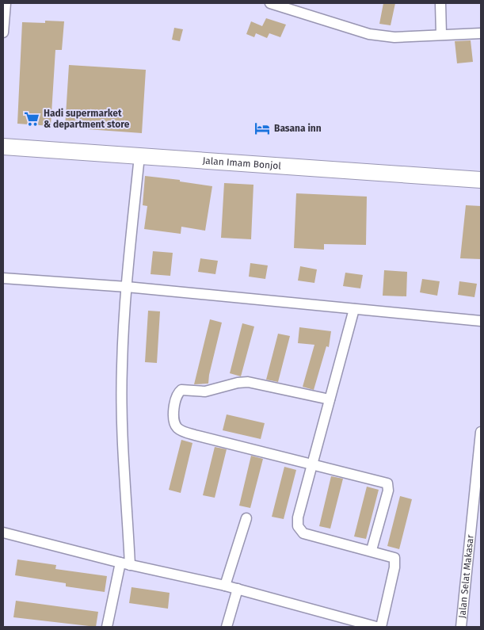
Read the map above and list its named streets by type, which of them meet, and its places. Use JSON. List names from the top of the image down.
{
  "streets": {
    "main road": ["Jalan Imam Bonjol"],
    "street": ["Jalan Selat Makasar"]
  },
  "places": {
    "supermarket": ["Hadi supermarket & department store"],
    "hotel": ["Basana inn"]
  }
}
